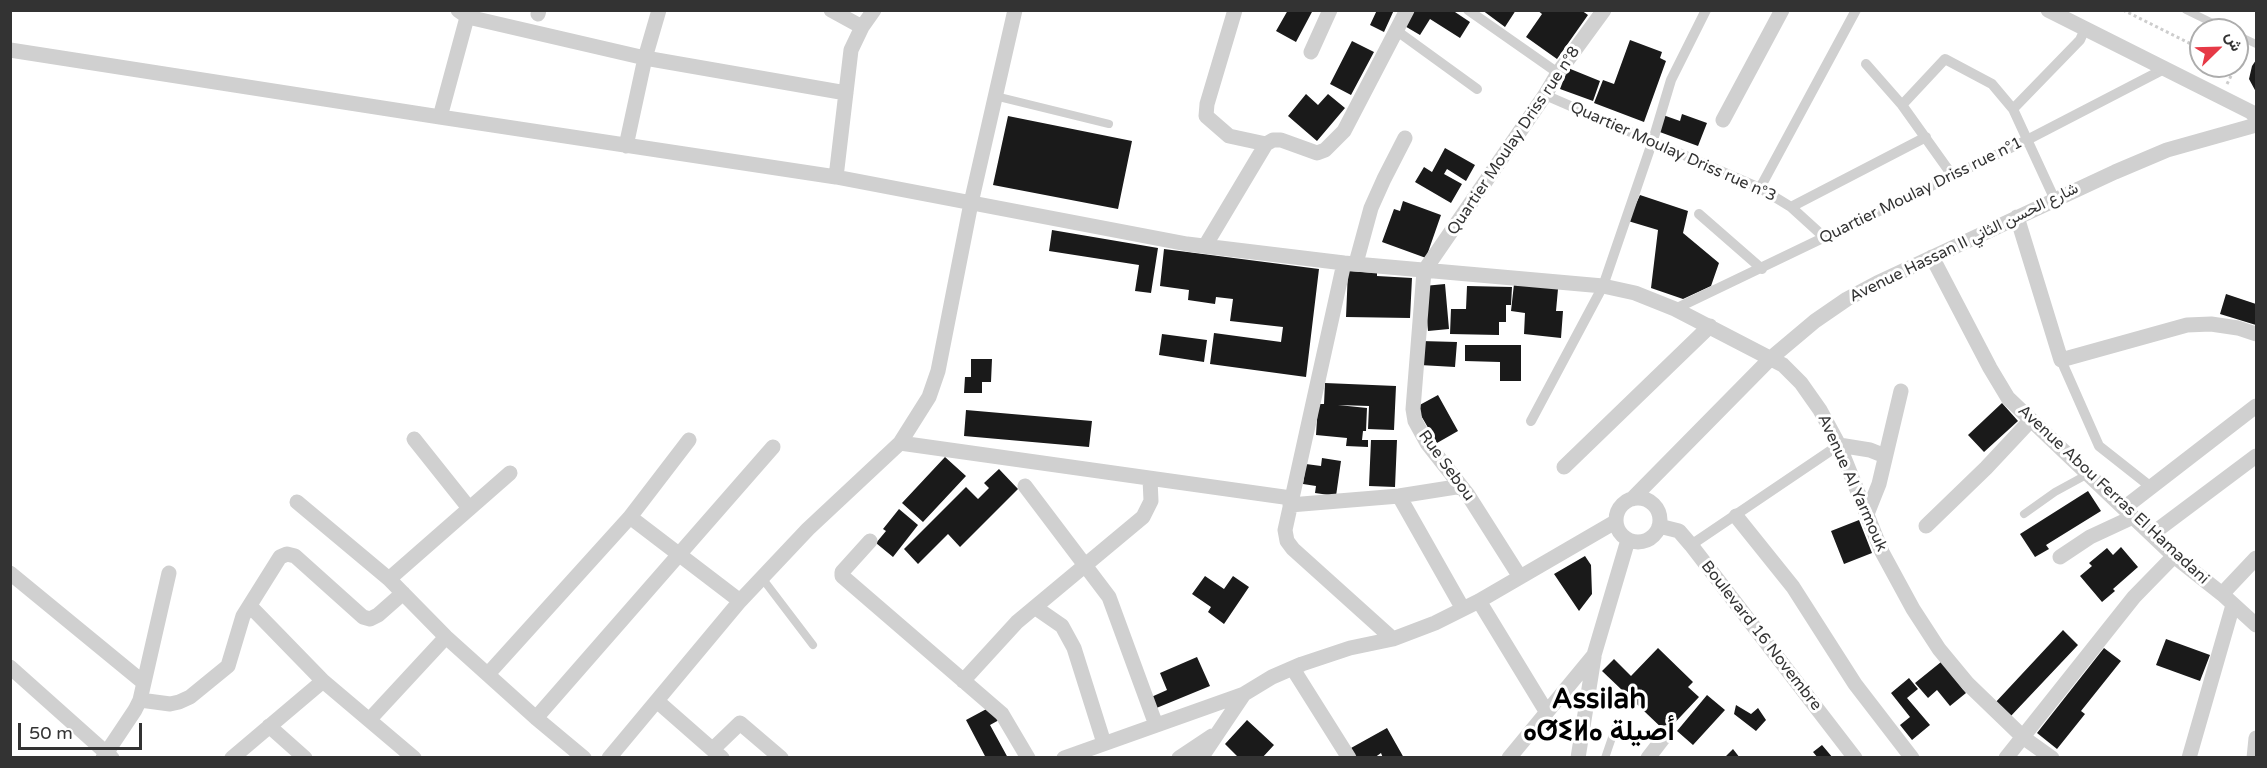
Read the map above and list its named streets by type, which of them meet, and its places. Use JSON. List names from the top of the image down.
{
  "streets": {
    "street": [
      "Quartier Moulay Driss rue n°8",
      "Quartier Moulay Driss rue n°3",
      "Quartier Moulay Driss rue n°1",
      "Avenue Hassan II شارع الحسن الثاني",
      "Rue Sebou",
      "Avenue Al Yarmouk",
      "Avenue Abou Ferras El Hamadani",
      "Boulevard 16 Novembre"
    ]
  },
  "crossings": [
    ["Quartier Moulay Driss rue n°8", "Quartier Moulay Driss rue n°3"],
    ["Quartier Moulay Driss rue n°8", "Rue Sebou"],
    ["Quartier Moulay Driss rue n°8", "Avenue Al Yarmouk"],
    ["Quartier Moulay Driss rue n°3", "Quartier Moulay Driss rue n°1"],
    ["Quartier Moulay Driss rue n°1", "Avenue Al Yarmouk"],
    ["Avenue Hassan II شارع الحسن الثاني", "Avenue Al Yarmouk"],
    ["Avenue Hassan II شارع الحسن الثاني", "Avenue Abou Ferras El Hamadani"],
    ["Avenue Hassan II شارع الحسن الثاني", "Boulevard 16 Novembre"],
    ["Rue Sebou", "Avenue Al Yarmouk"]
  ],
  "districts": ["Assilah ⴰⵚⵉⵍⴰ أصيلة"],
  "scale_bar": "50 m",
  "north": "top right"
}
